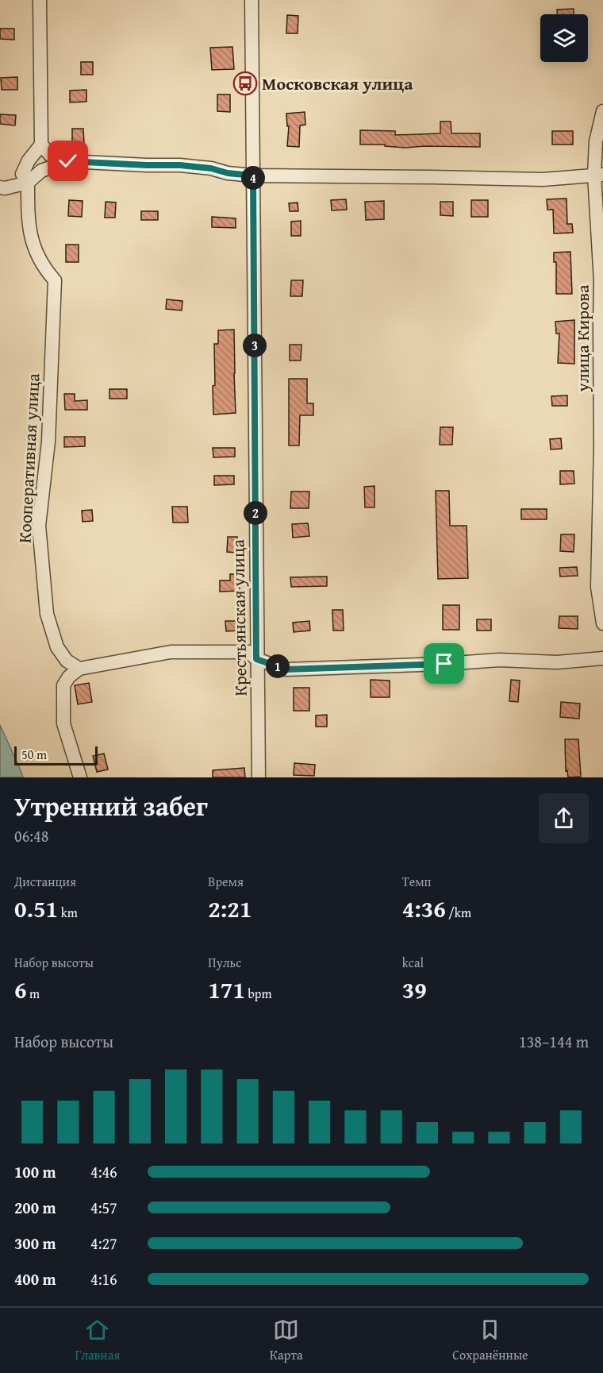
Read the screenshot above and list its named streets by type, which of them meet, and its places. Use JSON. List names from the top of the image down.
{
  "streets": {
    "street": ["улица Кирова", "Кооперативная улица", "Крестьянская улица"]
  },
  "places": {
    "bus stop": ["Московская улица"]
  },
  "scale_bar": "50 m",
  "page": {
    "pins": [
      "4",
      "3",
      "2",
      "1"
    ],
    "scale": "50 m",
    "heading": ["Утренний забег", "06:48"],
    "stats": [
      ["Дистанция", "0.51 km"],
      ["Время", "2:21"],
      ["Темп", "4:36 /km"],
      ["Набор высоты", "6 m"],
      ["Пульс", "171 bpm"],
      ["kcal", "39"]
    ],
    "chart": ["Набор высоты", "138–144 m"],
    "list": [
      {
        "name": "100 m",
        "note": "4:46"
      },
      {
        "name": "200 m",
        "note": "4:57"
      },
      {
        "name": "300 m",
        "note": "4:27"
      },
      {
        "name": "400 m",
        "note": "4:16"
      }
    ],
    "tabs": ["Главная", "Карта", "Сохранённые"]
  }
}
